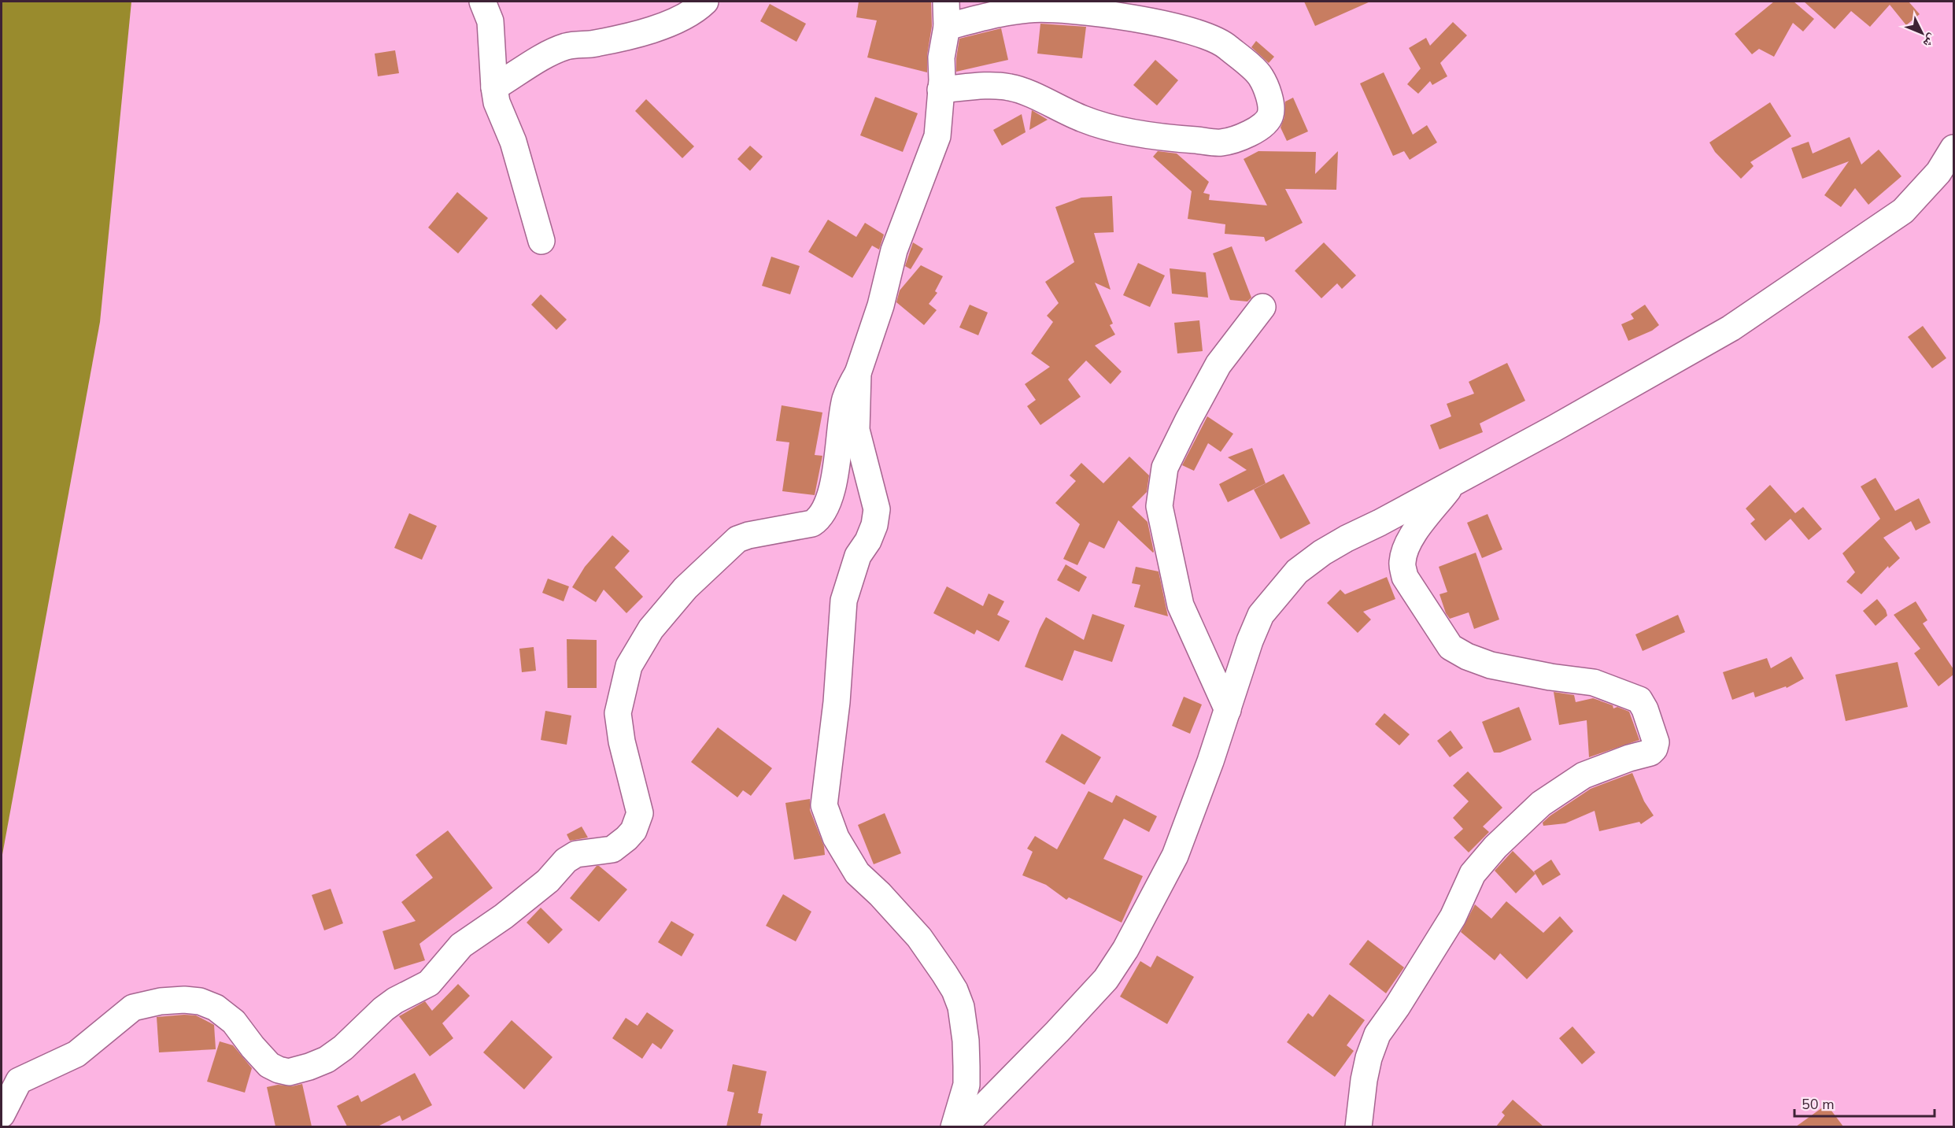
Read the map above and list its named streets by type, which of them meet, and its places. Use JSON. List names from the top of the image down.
{
  "scale_bar": "50 m",
  "north": "bottom right"
}
